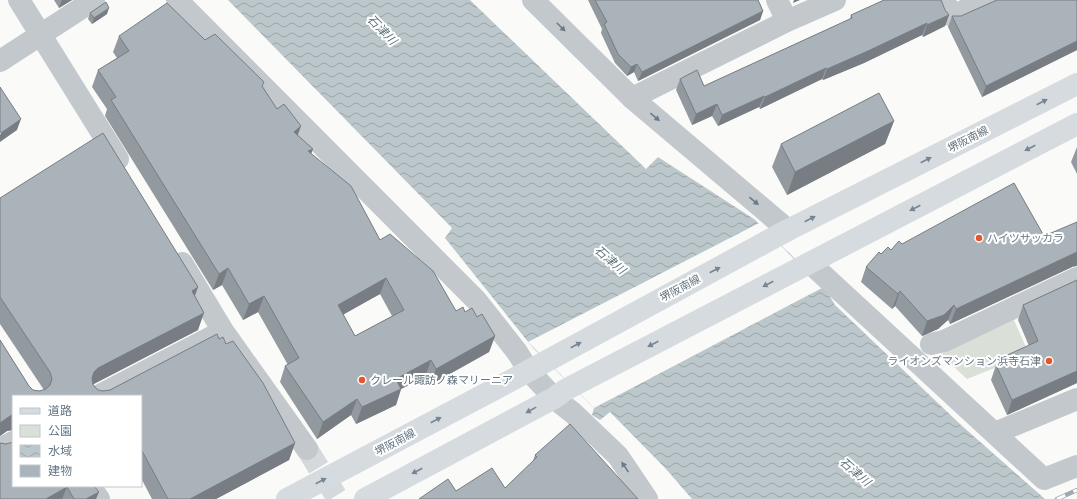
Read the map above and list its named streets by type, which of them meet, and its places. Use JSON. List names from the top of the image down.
{
  "streets": {
    "main road": ["堺阪南線"]
  },
  "water": ["石津川"],
  "places": ["ハイツサッカラ", "ライオンズマンション浜寺石津", "クレール諏訪ノ森マリーニア"],
  "legend": [
    "道路",
    "公園",
    "水域",
    "建物"
  ]
}
